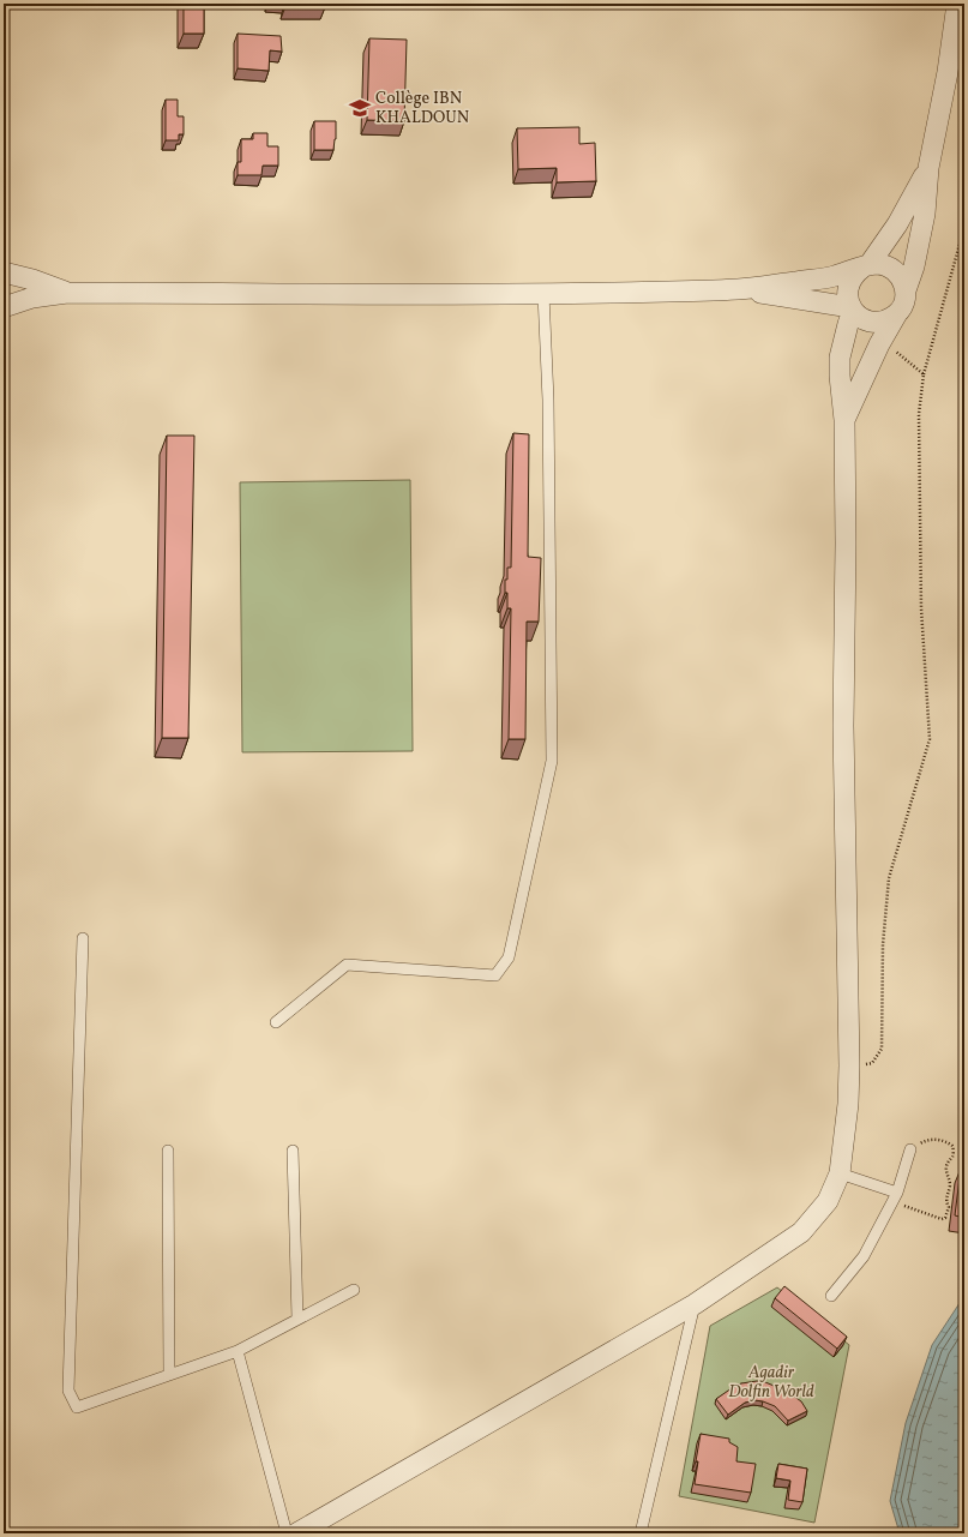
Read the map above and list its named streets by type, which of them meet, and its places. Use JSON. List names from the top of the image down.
{
  "parks": ["Agadir Dolfin World"],
  "places": {
    "school or university": ["Collège IBN KHALDOUN"]
  }
}
